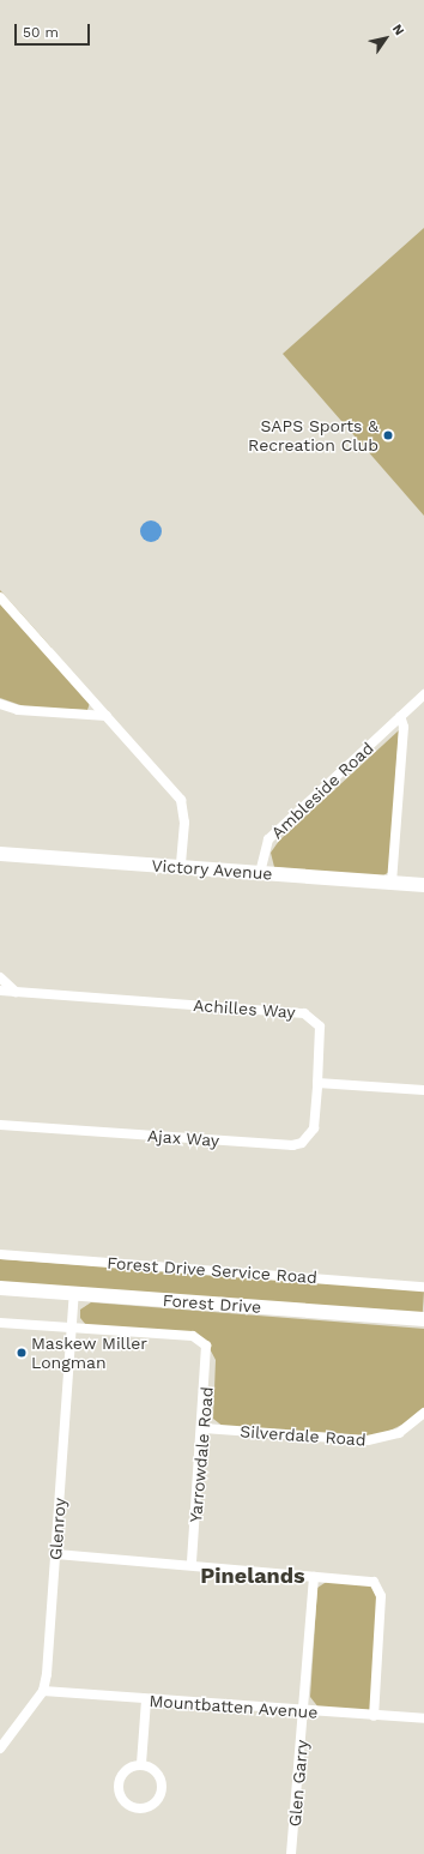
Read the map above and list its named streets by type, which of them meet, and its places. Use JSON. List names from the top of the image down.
{
  "streets": {
    "street": [
      "Ambleside Road",
      "Victory Avenue",
      "Achilles Way",
      "Ajax Way",
      "Forest Drive Service Road",
      "Forest Drive",
      "Silverdale Road",
      "Yarrowdale Road",
      "Glenroy",
      "Mountbatten Avenue",
      "Glen Garry"
    ]
  },
  "crossings": [
    ["Ambleside Road", "Victory Avenue"],
    ["Achilles Way", "Ajax Way"],
    ["Forest Drive", "Glenroy"],
    ["Silverdale Road", "Yarrowdale Road"],
    ["Yarrowdale Road", "Glenroy"],
    ["Glenroy", "Mountbatten Avenue"],
    ["Mountbatten Avenue", "Glen Garry"]
  ],
  "districts": ["Pinelands"],
  "places": ["SAPS Sports & Recreation Club", "Maskew Miller Longman"],
  "scale_bar": "50 m",
  "north": "top right"
}
